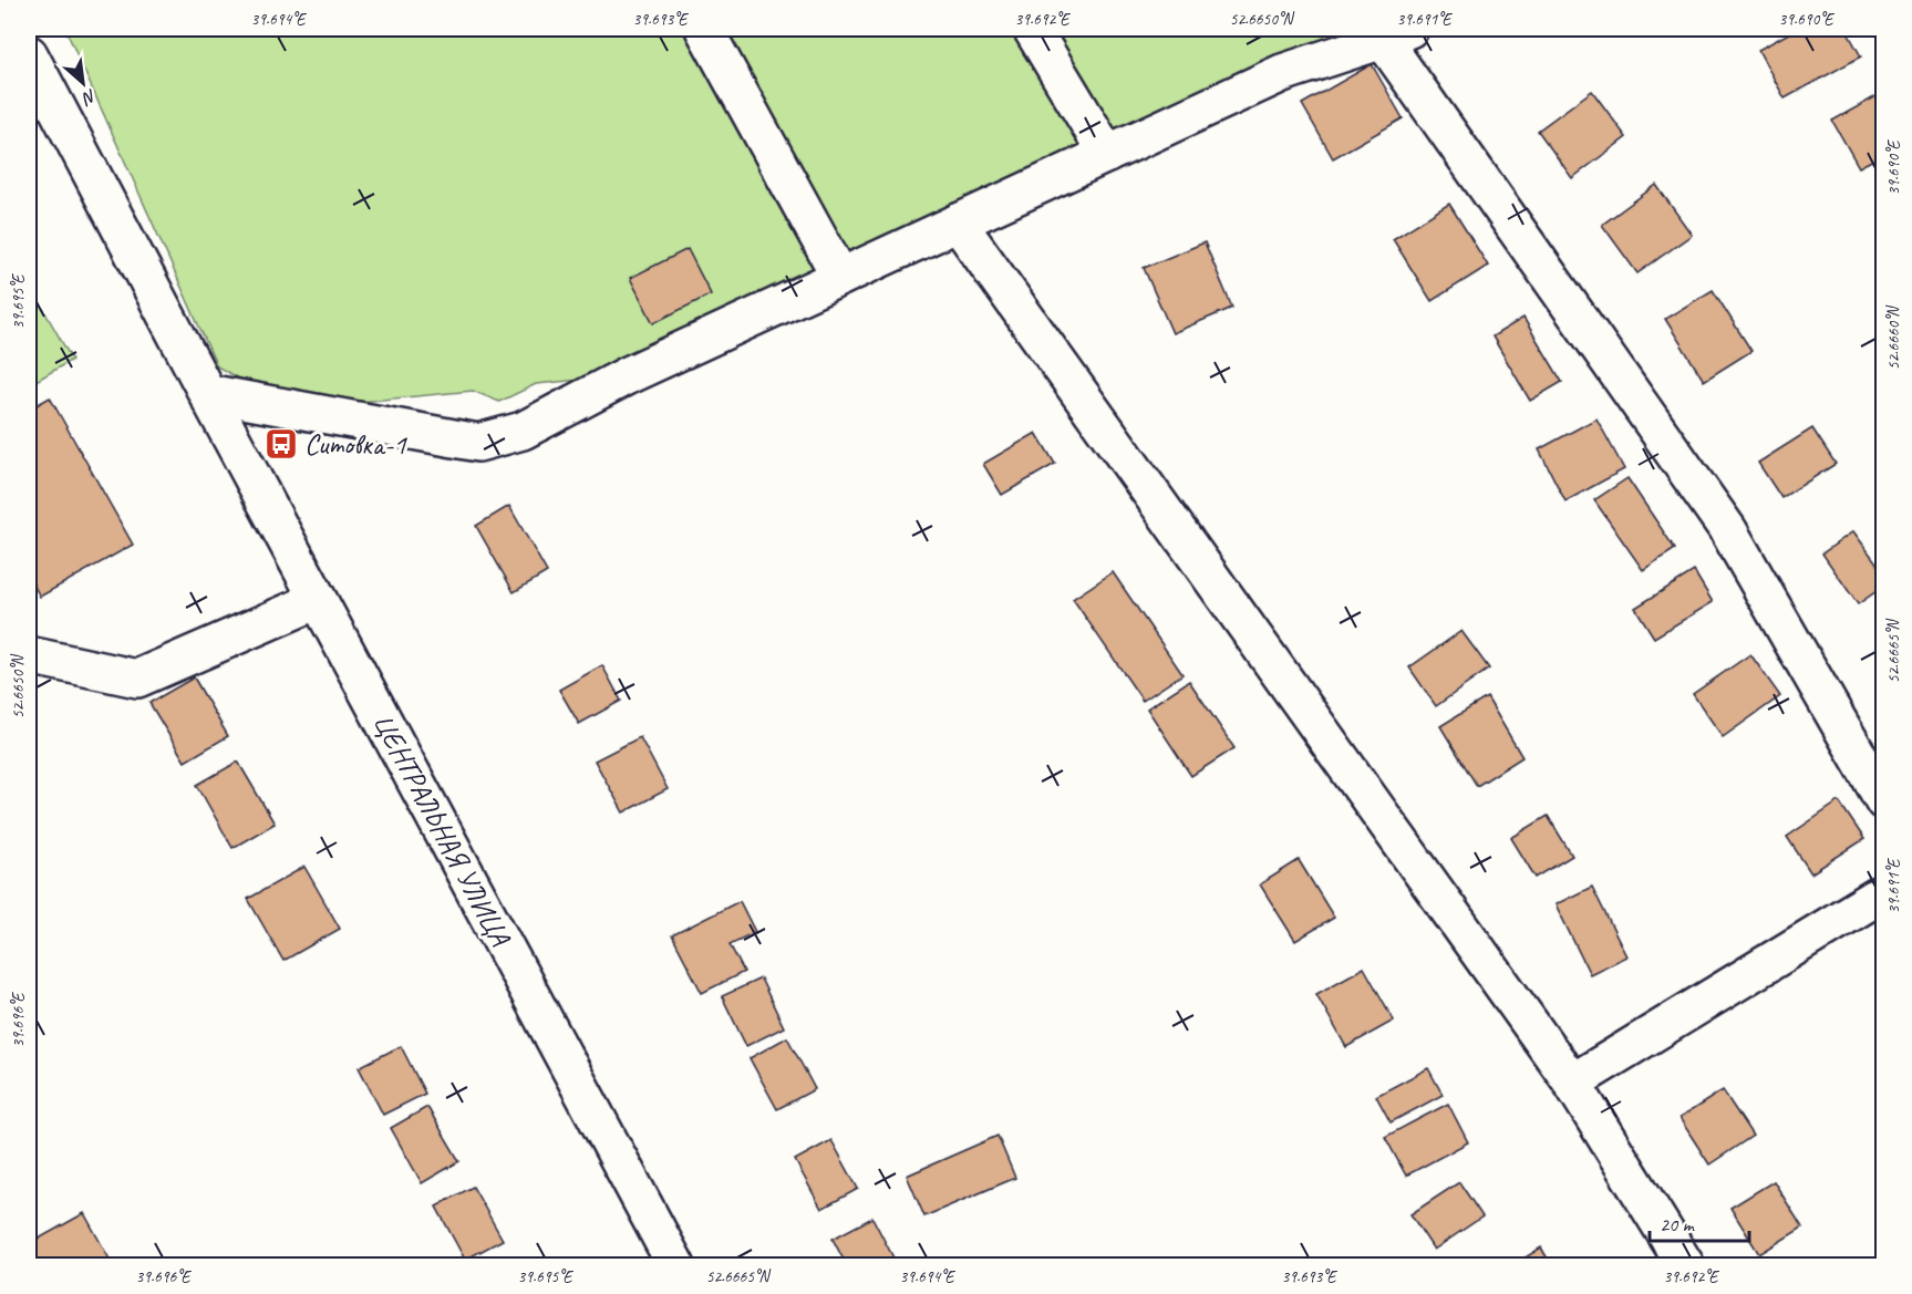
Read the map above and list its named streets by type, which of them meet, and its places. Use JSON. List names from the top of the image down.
{
  "streets": {
    "street": ["ЦЕНТРАЛЬНАЯ УЛИЦА"]
  },
  "places": {
    "bus stop": ["Ситовка-1"]
  },
  "scale_bar": "20 m",
  "north": "bottom right",
  "coordinates": [
    "39.694°E",
    "39.693°E",
    "39.692°E",
    "52.6650°N",
    "39.691°E",
    "39.690°E",
    "39.695°E",
    "52.6660°N",
    "52.6665°N",
    "39.696°E"
  ]
}
